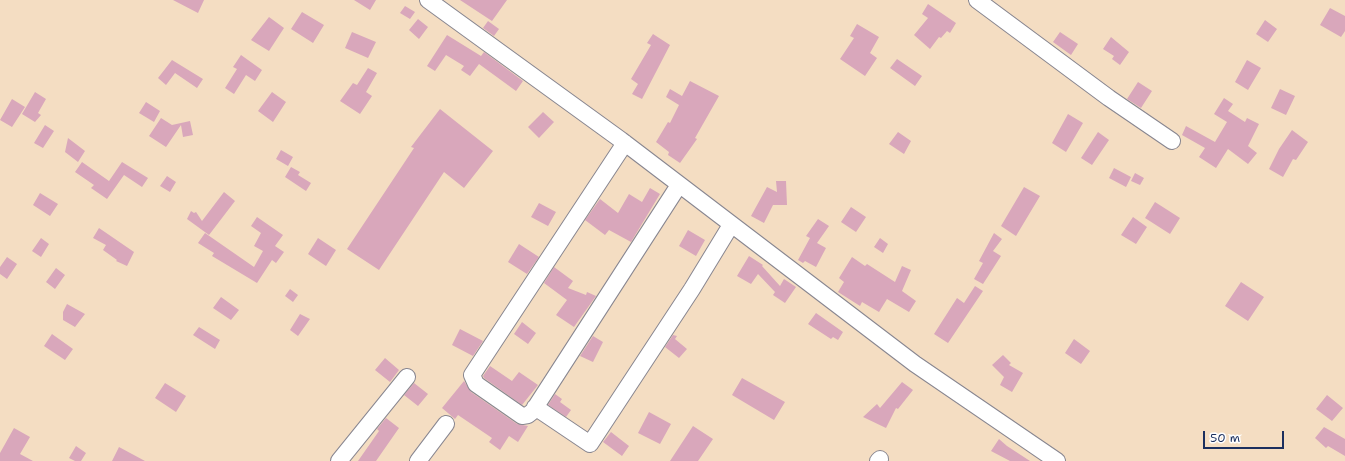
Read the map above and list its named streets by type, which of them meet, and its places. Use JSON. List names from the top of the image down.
{
  "scale_bar": "50 m"
}
